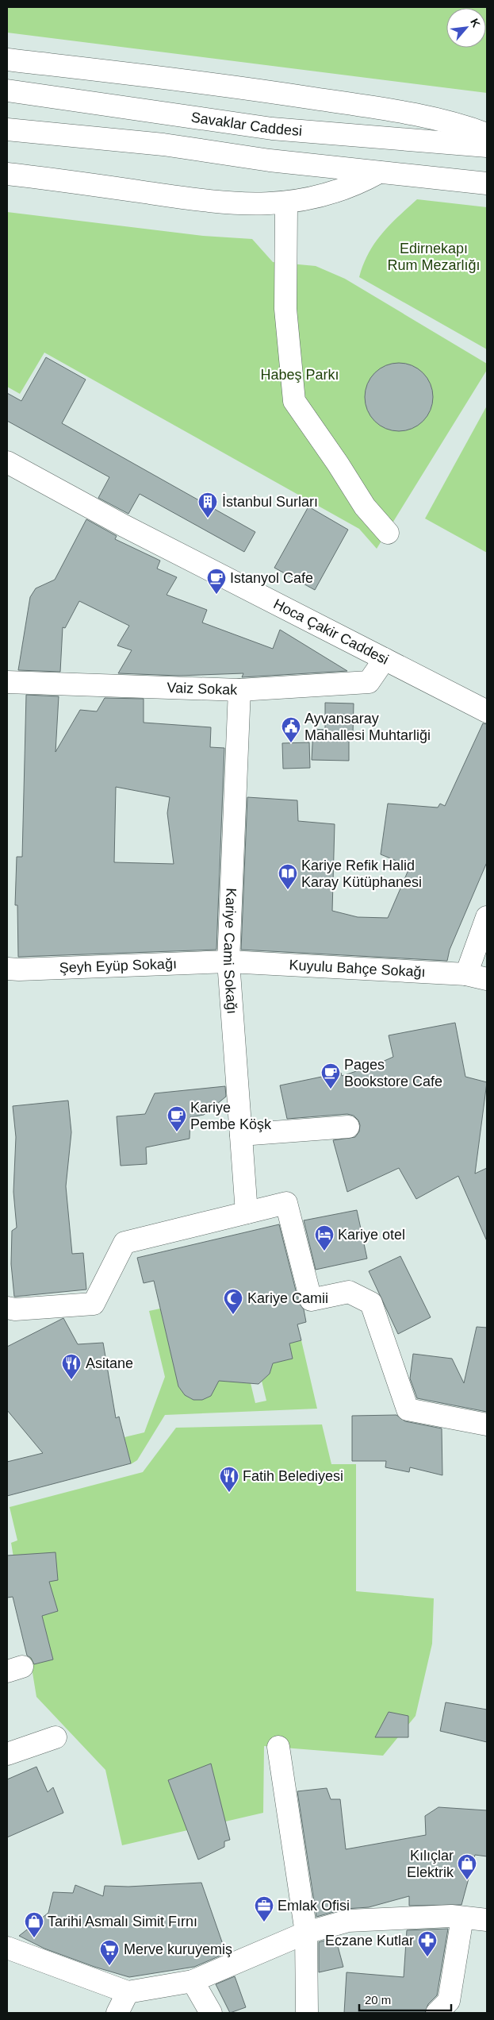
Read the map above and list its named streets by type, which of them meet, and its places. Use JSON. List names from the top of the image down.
{
  "streets": {
    "street": [
      "Savaklar Caddesi",
      "Hoca Çakir Caddesi",
      "Vaiz Sokak",
      "Kariye Cami Sokağı",
      "Şeyh Eyüp Sokağı",
      "Kuyulu Bahçe Sokağı"
    ]
  },
  "crossings": [
    ["Hoca Çakir Caddesi", "Vaiz Sokak"],
    ["Vaiz Sokak", "Kariye Cami Sokağı"],
    ["Kariye Cami Sokağı", "Şeyh Eyüp Sokağı"],
    ["Kariye Cami Sokağı", "Kuyulu Bahçe Sokağı"],
    ["Şeyh Eyüp Sokağı", "Kuyulu Bahçe Sokağı"]
  ],
  "parks": ["Edirnekapı Rum Mezarlığı", "Habeş Parkı"],
  "places": {
    "building": ["İstanbul Surları"],
    "cafe": ["Istanyol Cafe", "Pages Bookstore Cafe", "Kariye Pembe Köşk"],
    "public building": ["Ayvansaray Mahallesi Muhtarliği"],
    "library": ["Kariye Refik Halid Karay Kütüphanesi"],
    "hotel": ["Kariye otel"],
    "mosque": ["Kariye Camii"],
    "restaurant": ["Asitane", "Fatih Belediyesi"],
    "shop": ["Kılıçlar Elektrik", "Tarihi Asmalı Simit Fırnı"],
    "office": ["Emlak Ofisi"],
    "pharmacy": ["Eczane Kutlar"],
    "supermarket": ["Merve kuruyemiş"]
  },
  "scale_bar": "20 m",
  "north": "top right"
}
